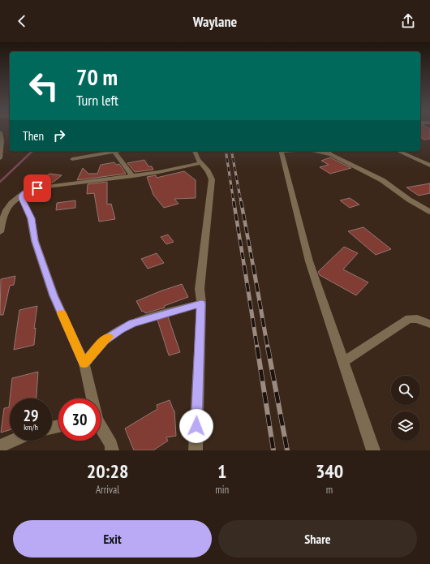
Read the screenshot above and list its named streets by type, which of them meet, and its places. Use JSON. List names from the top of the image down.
{
  "page": {
    "header": "Waylane",
    "turn": ["70 m", "Turn left"],
    "then": "Then",
    "speed": "29 km/h",
    "limit": "30",
    "eta": [
      "20:28",
      "Arrival",
      "1",
      "min",
      "340",
      "m"
    ],
    "buttons": ["Exit", "Share"]
  }
}
